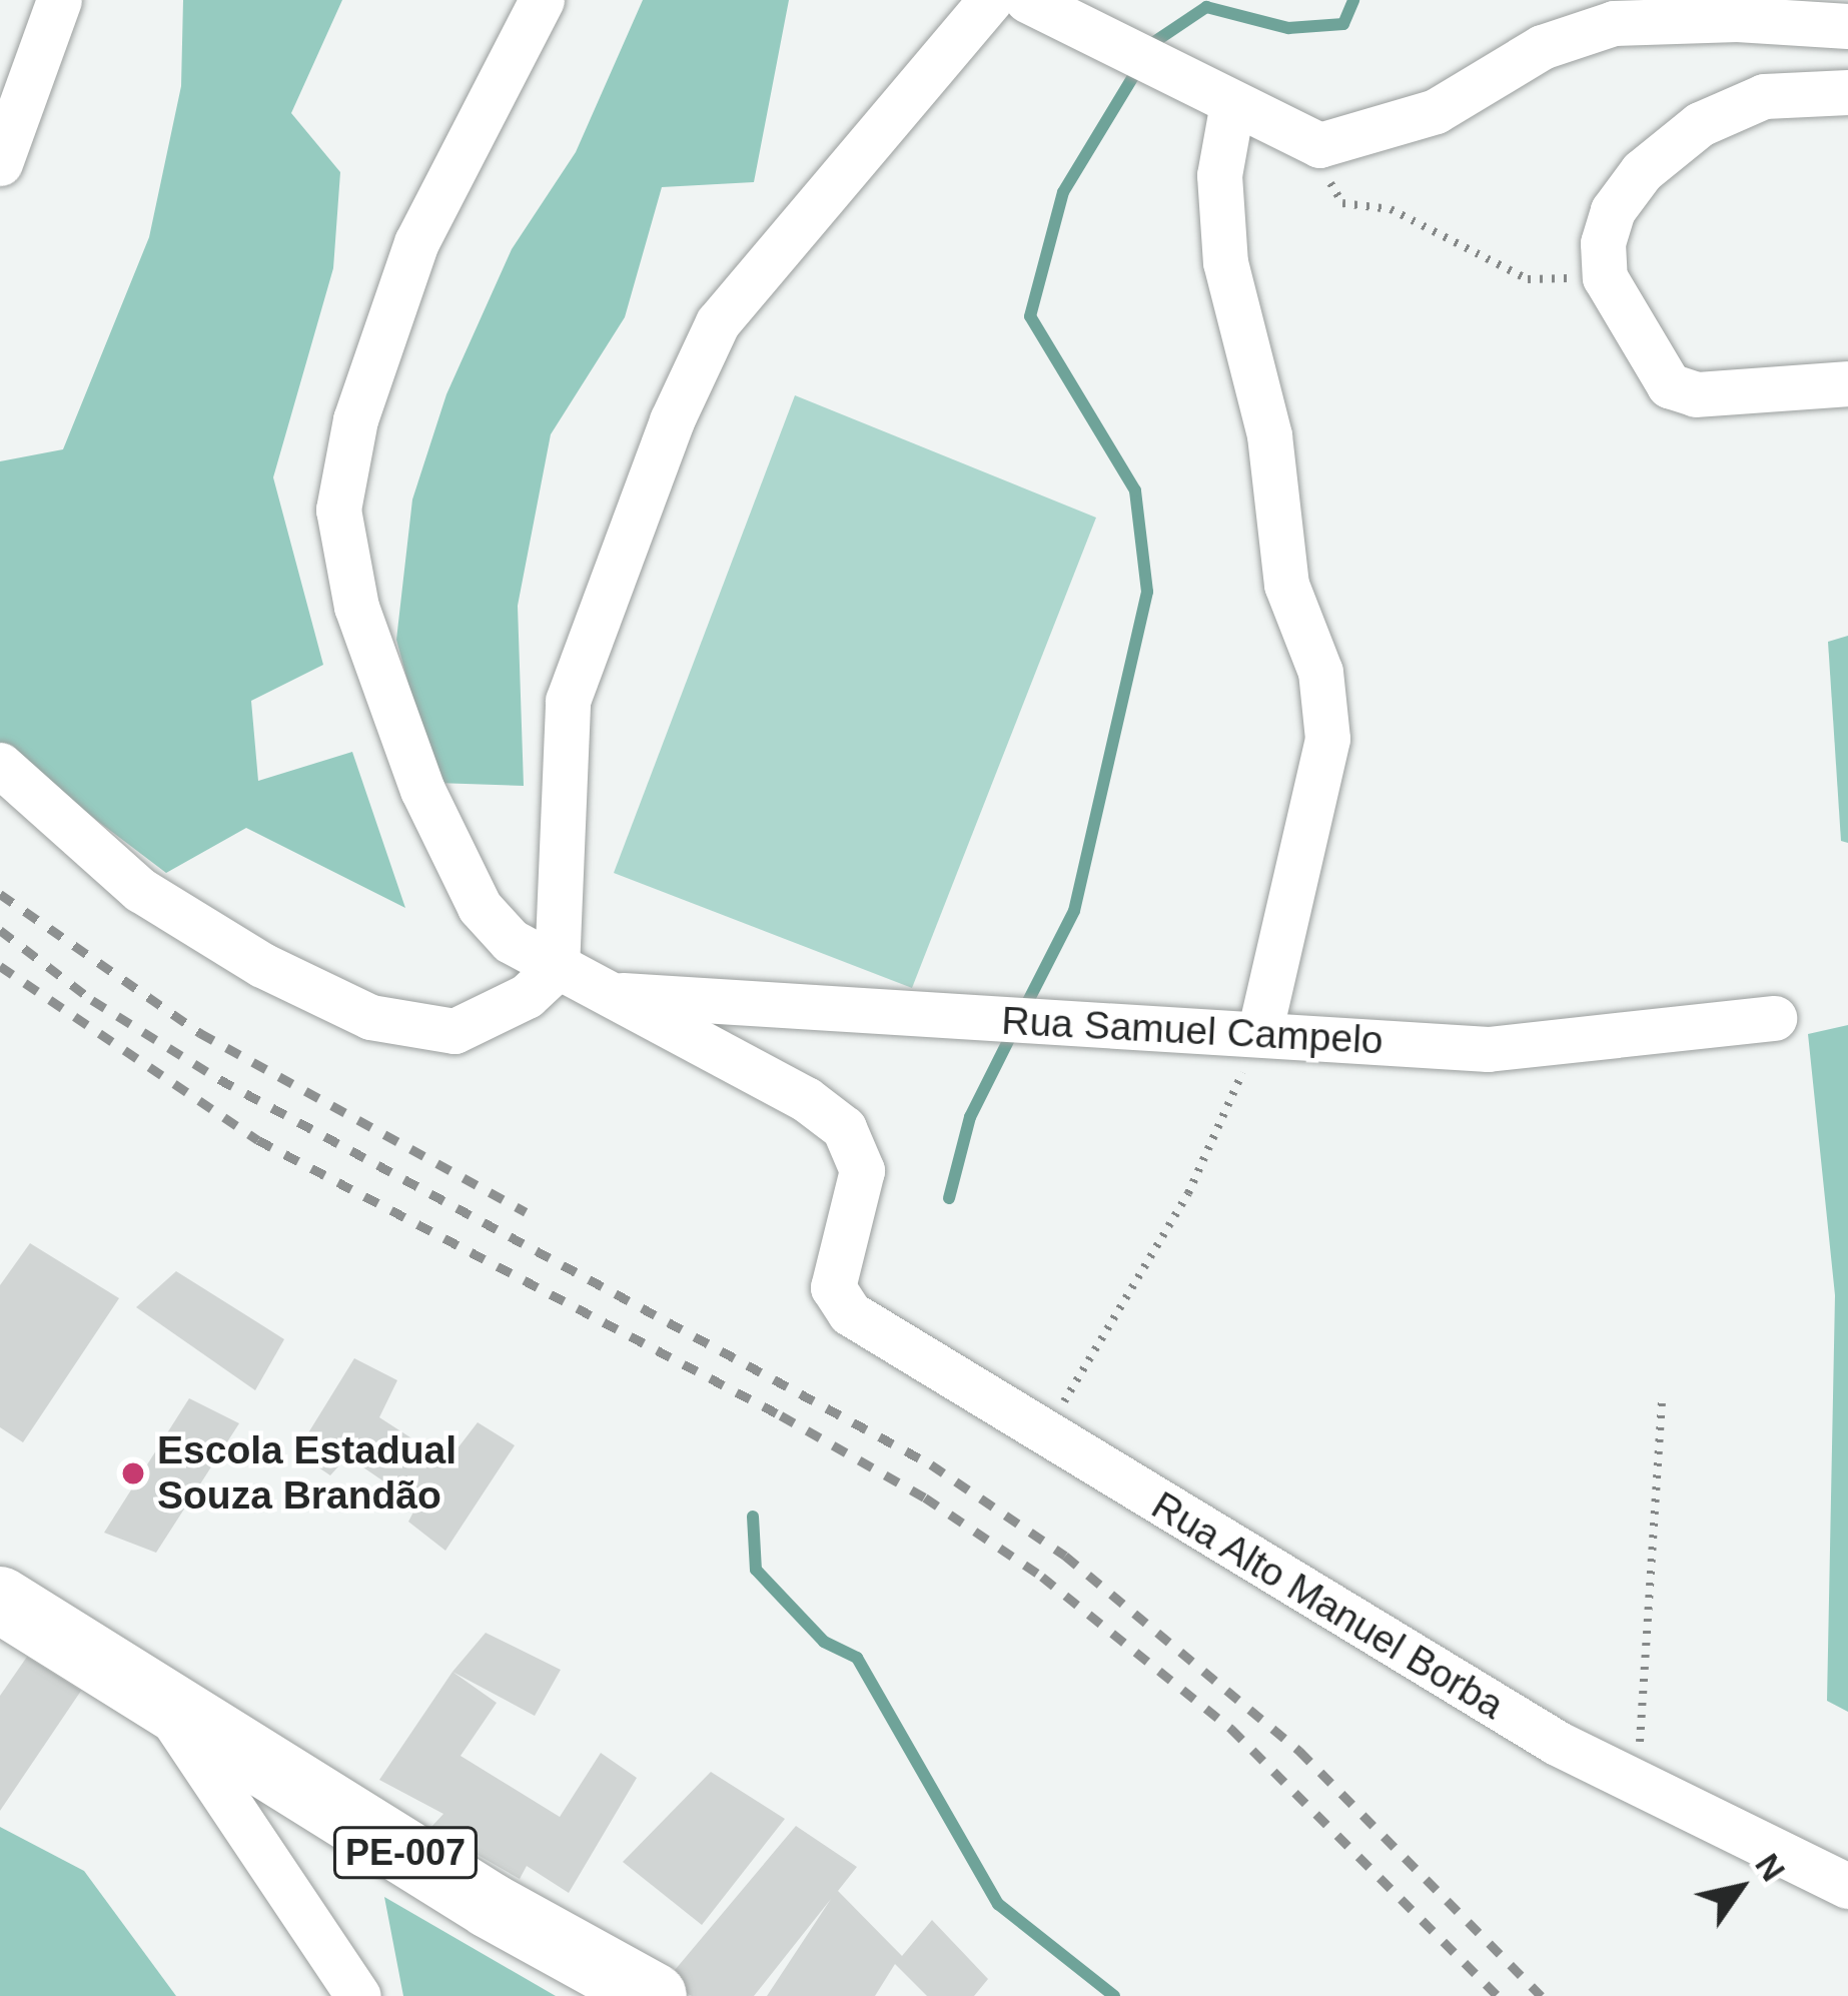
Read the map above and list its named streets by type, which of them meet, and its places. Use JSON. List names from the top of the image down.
{
  "streets": {
    "main road": ["PE-007"],
    "street": ["Rua Samuel Campelo", "Rua Alto Manuel Borba"]
  },
  "crossings": [
    ["Rua Samuel Campelo", "Rua Alto Manuel Borba"]
  ],
  "places": ["Escola Estadual Souza Brandão"],
  "north": "top right"
}
